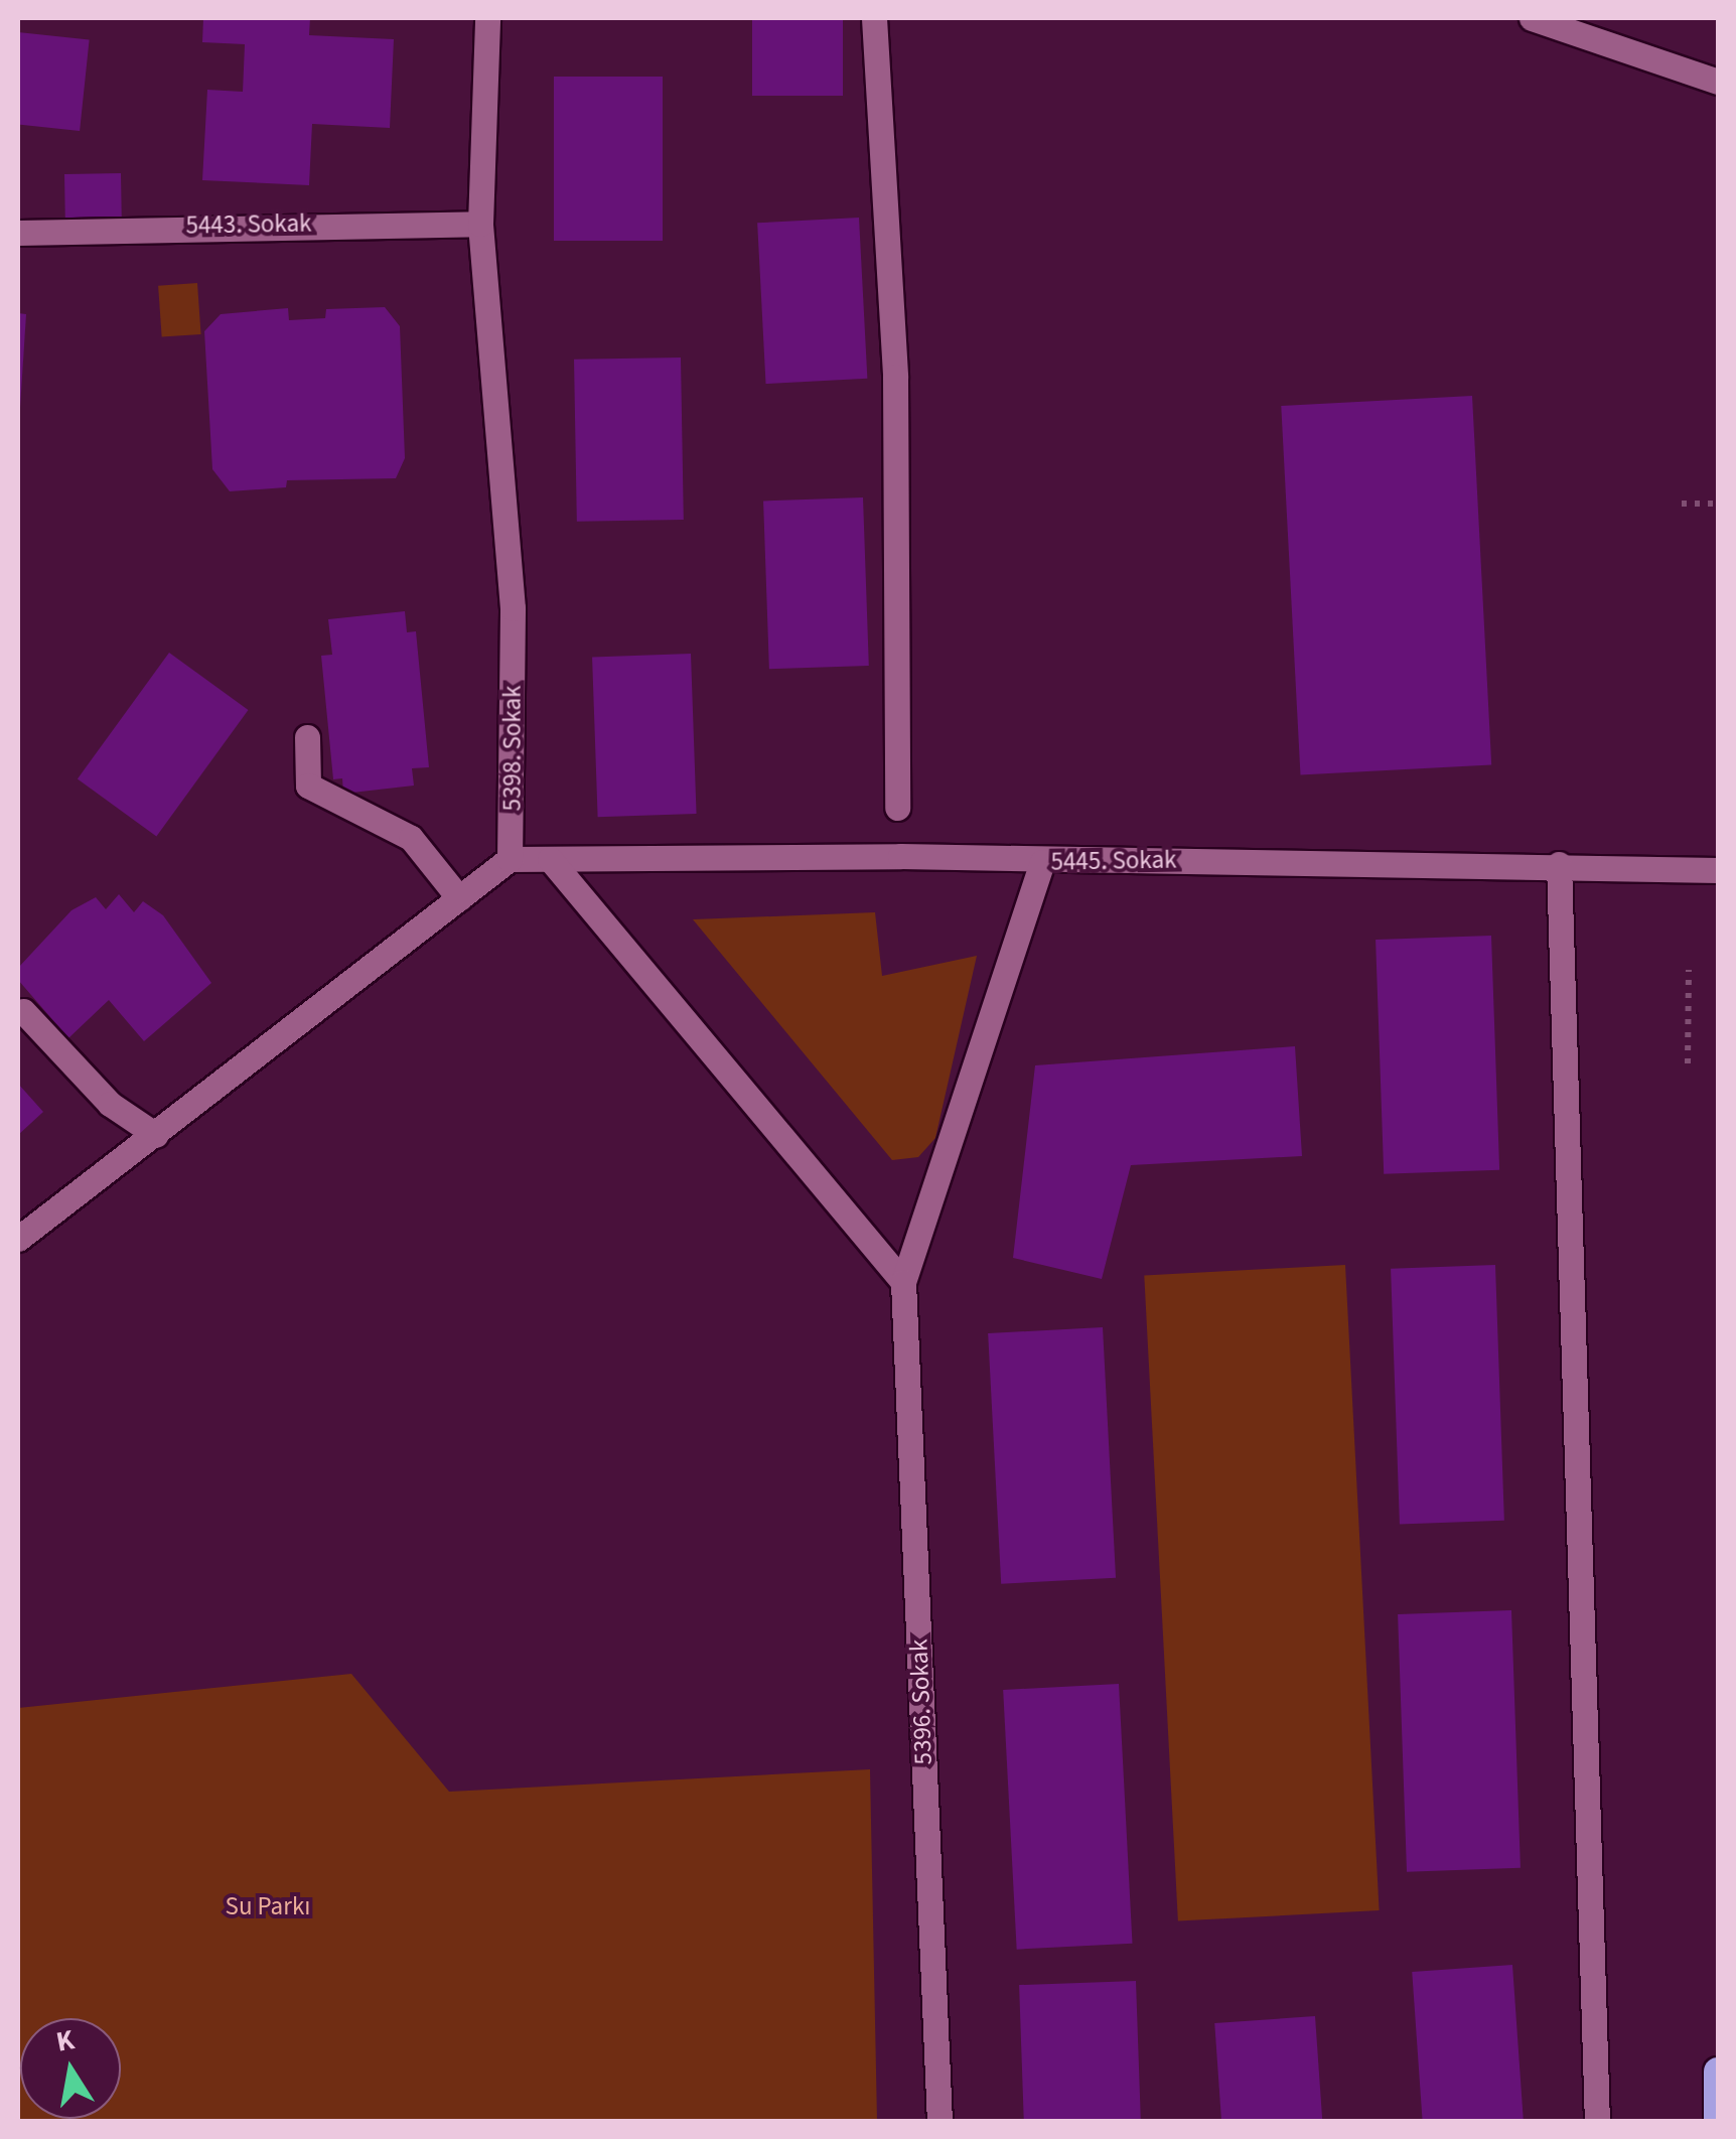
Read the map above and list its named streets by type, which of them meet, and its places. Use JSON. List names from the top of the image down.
{
  "streets": {
    "street": [
      "5443. Sokak",
      "5398. Sokak",
      "5445. Sokak",
      "5396. Sokak"
    ]
  },
  "crossings": [
    ["5443. Sokak", "5398. Sokak"],
    ["5398. Sokak", "5445. Sokak"]
  ],
  "parks": ["Su Parkı"],
  "north": "top"
}
